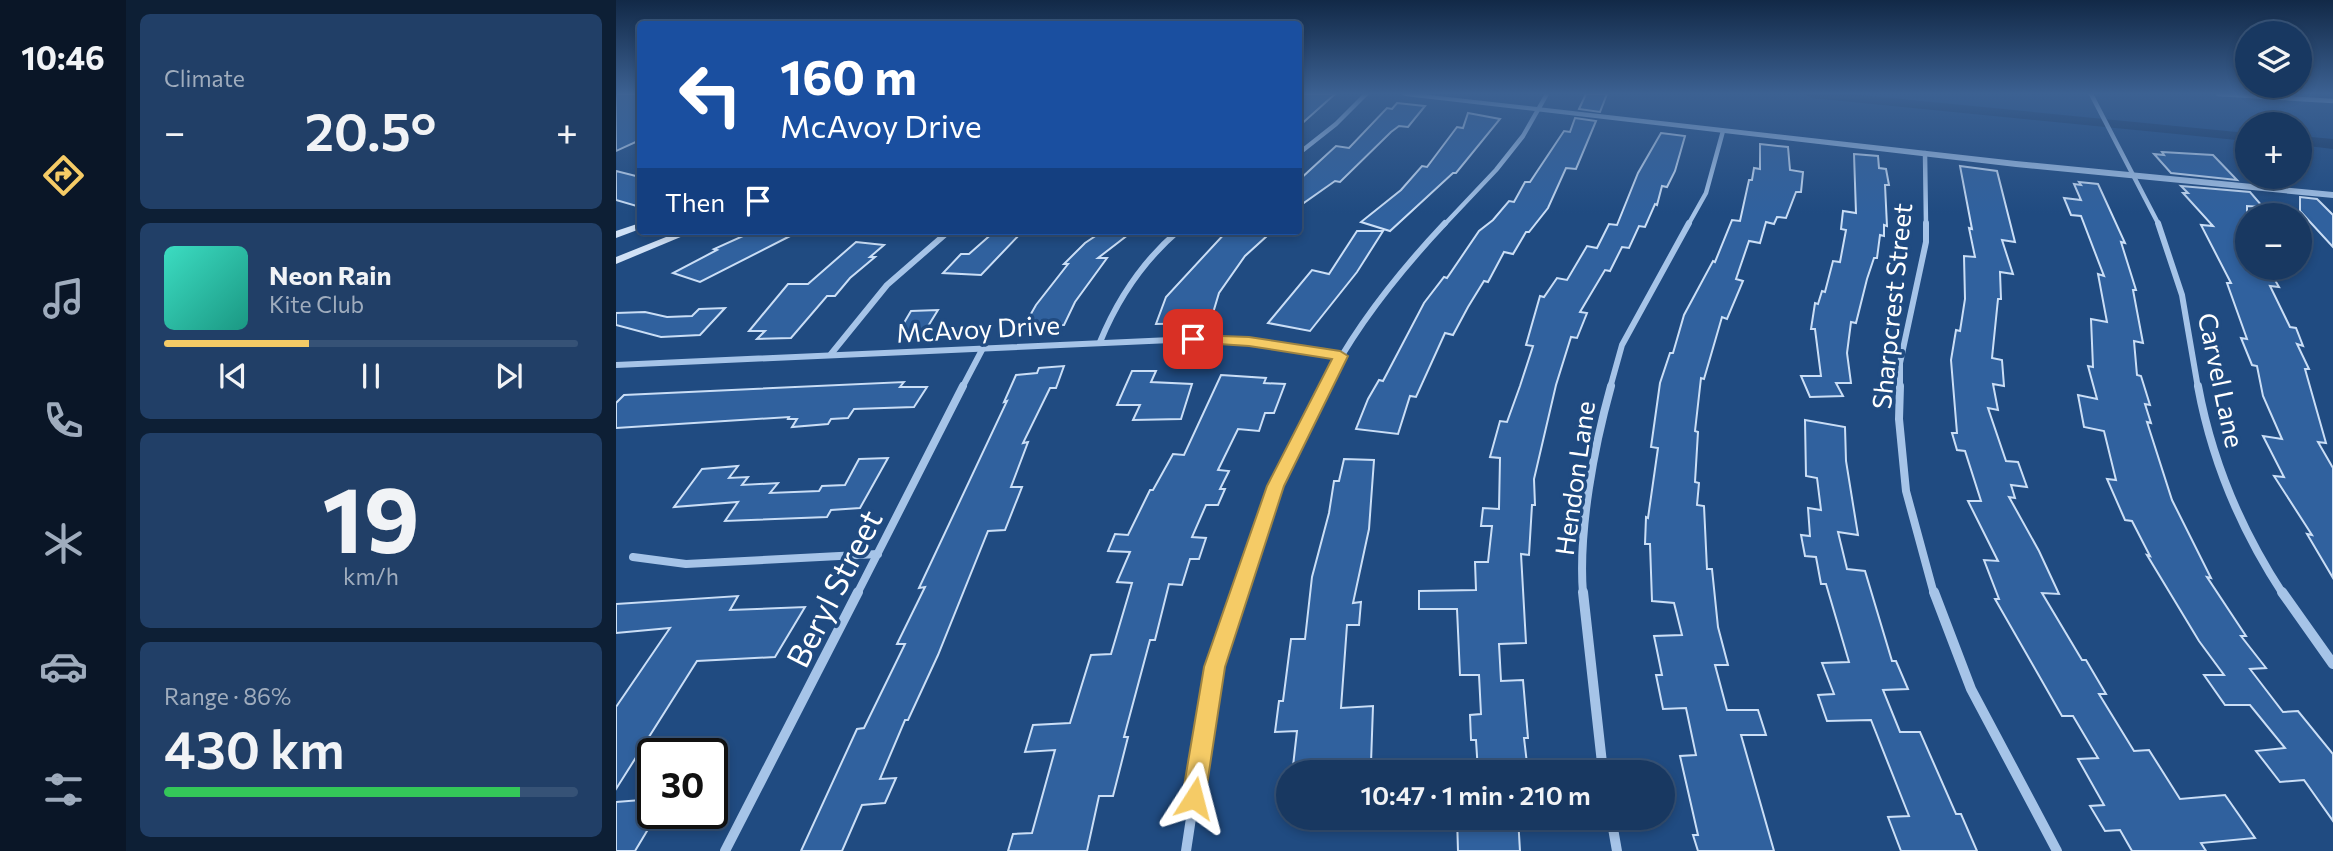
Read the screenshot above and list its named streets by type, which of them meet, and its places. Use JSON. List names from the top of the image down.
{
  "streets": {
    "street": [
      "Sharpcrest Street",
      "McAvoy Drive",
      "Carvel Lane",
      "Hendon Lane",
      "Beryl Street"
    ]
  },
  "crossings": [
    ["McAvoy Drive", "Beryl Street"]
  ],
  "page": {
    "tabs": "10:46",
    "tile": [
      "Climate",
      ["19", "km/h"],
      ["Range · 86%", "430 km"]
    ],
    "map_buttons": ["+", "−"],
    "turn": ["160 m", "McAvoy Drive"],
    "heat": ["−", "20.5°", "+"],
    "then": "Then",
    "song": ["Neon Rain", "Kite Club"],
    "limit": "30",
    "trip": "10:47 · 1 min · 210 m"
  }
}
